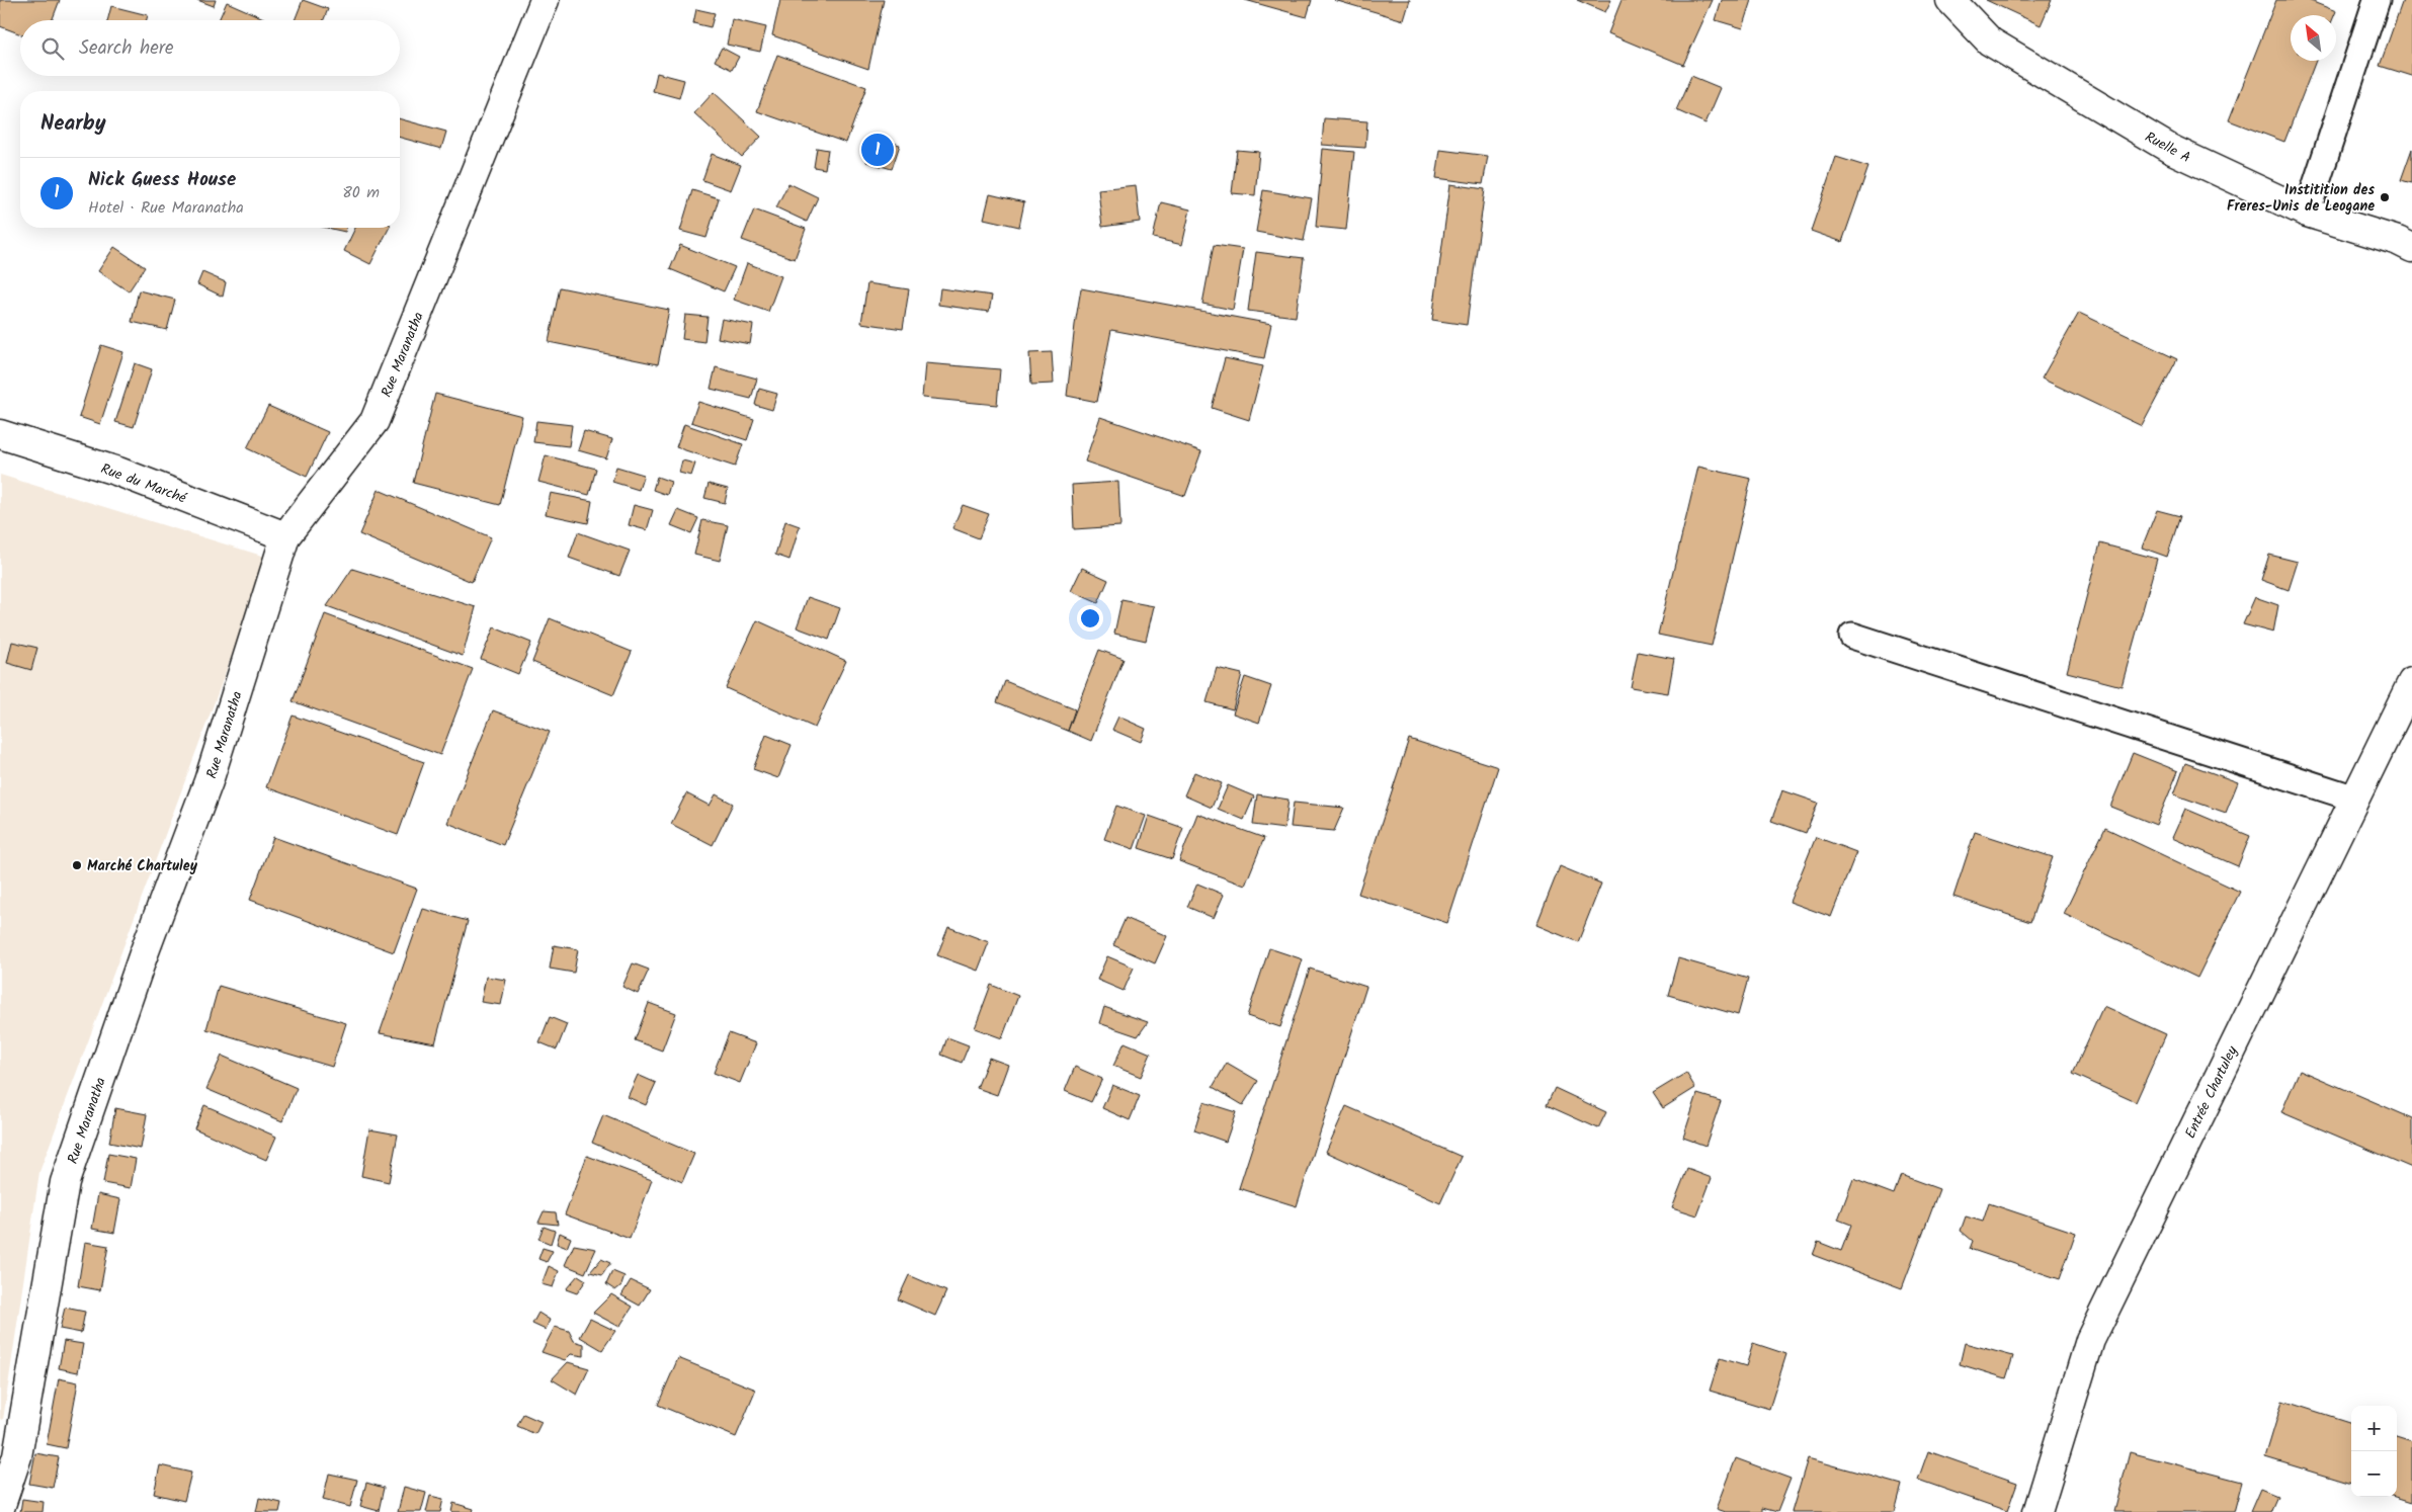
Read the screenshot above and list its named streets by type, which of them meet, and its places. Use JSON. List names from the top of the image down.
{
  "streets": {
    "street": [
      "Ruelle A",
      "Rue Maranatha",
      "Rue du Marché",
      "Entrée Chartuley"
    ]
  },
  "crossings": [
    ["Rue Maranatha", "Rue du Marché"]
  ],
  "places": ["Institition des Freres-Unis de Leogane", "Marché Chartuley"],
  "north": "top left",
  "page": {
    "search": "Search here",
    "heading": "Nearby",
    "pins": "1",
    "list": [
      {
        "mark": "1",
        "name": "Nick Guess House",
        "note": "Hotel · Rue Maranatha",
        "value": "80 m"
      }
    ],
    "map_buttons": ["+", "−"]
  }
}
